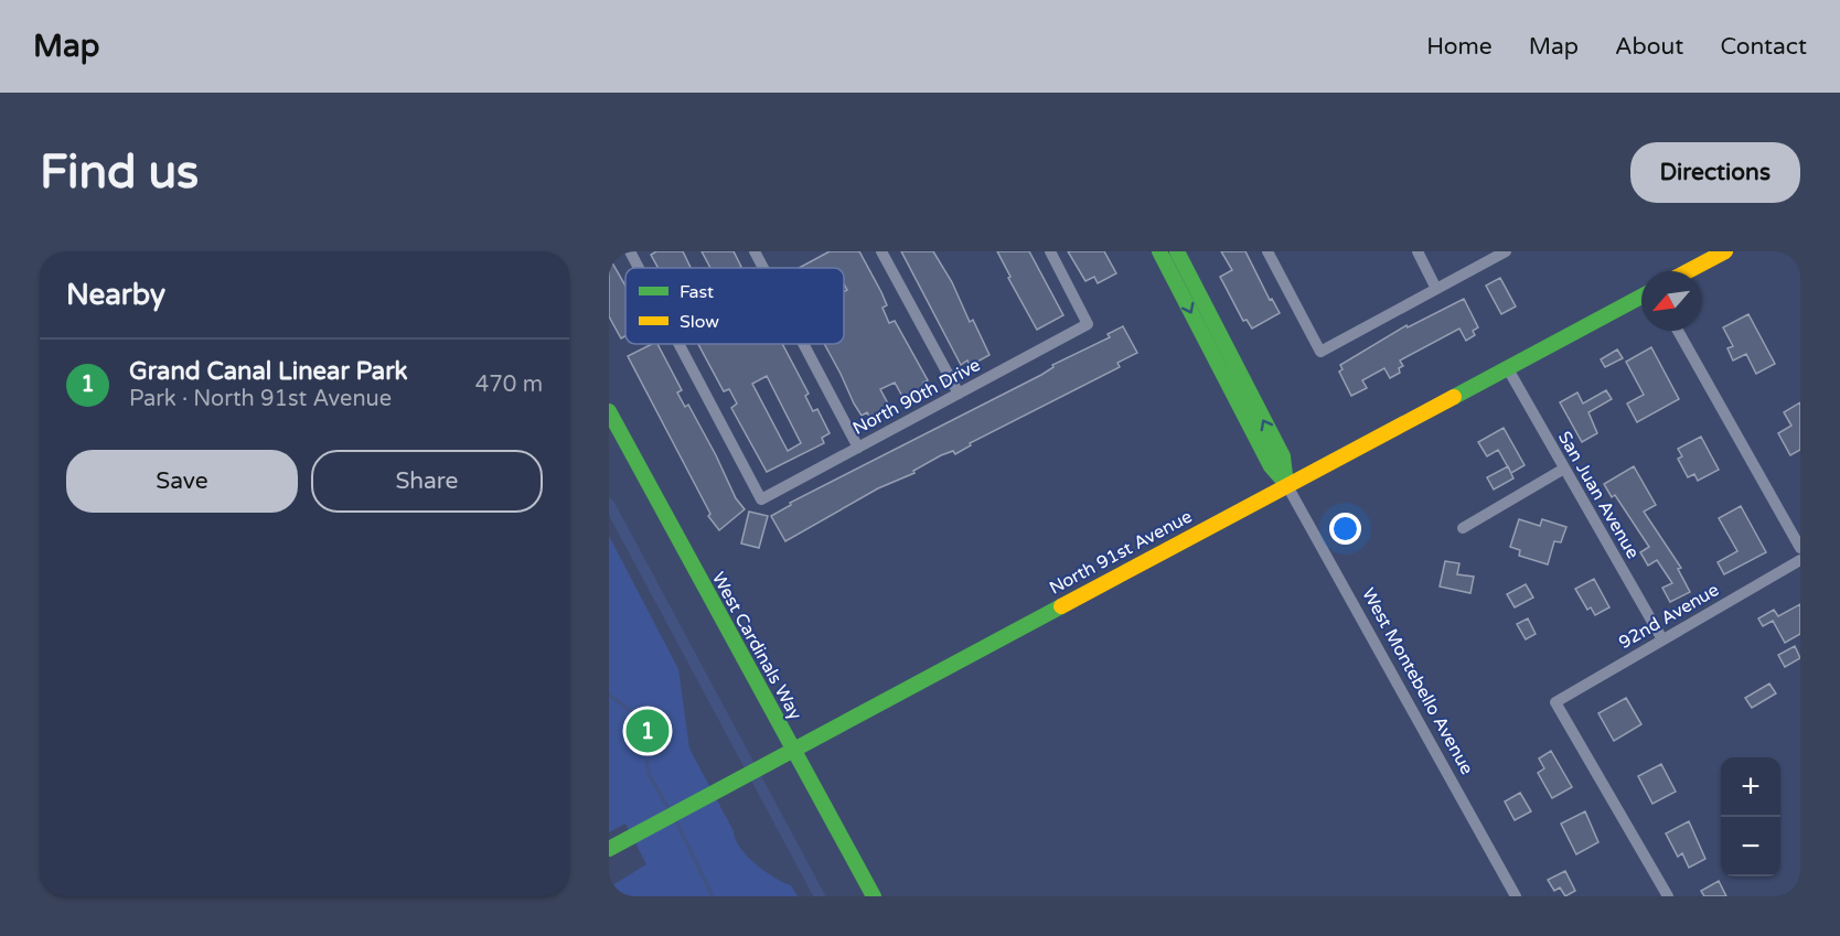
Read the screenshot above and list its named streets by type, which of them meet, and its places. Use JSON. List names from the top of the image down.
{
  "streets": {
    "main road": ["North 91st Avenue", "West Cardinals Way", "West Montebello Avenue"],
    "street": ["North 90th Drive", "San Juan Avenue", "92nd Avenue"]
  },
  "crossings": [
    ["San Juan Avenue", "North 91st Avenue"],
    ["San Juan Avenue", "92nd Avenue"],
    ["North 91st Avenue", "West Cardinals Way"],
    ["North 91st Avenue", "West Montebello Avenue"]
  ],
  "legend": ["Fast", "Slow"],
  "north": "bottom left",
  "page": {
    "header": "Map",
    "nav": [
      "Home",
      "Map",
      "About",
      "Contact"
    ],
    "buttons": [
      "Directions",
      ["Save", "Share"]
    ],
    "title": "Find us",
    "heading": "Nearby",
    "list": [
      {
        "mark": "1",
        "name": "Grand Canal Linear Park",
        "note": "Park · North 91st Avenue",
        "value": "470 m"
      }
    ],
    "pins": "1",
    "map_buttons": ["+", "−"]
  }
}
